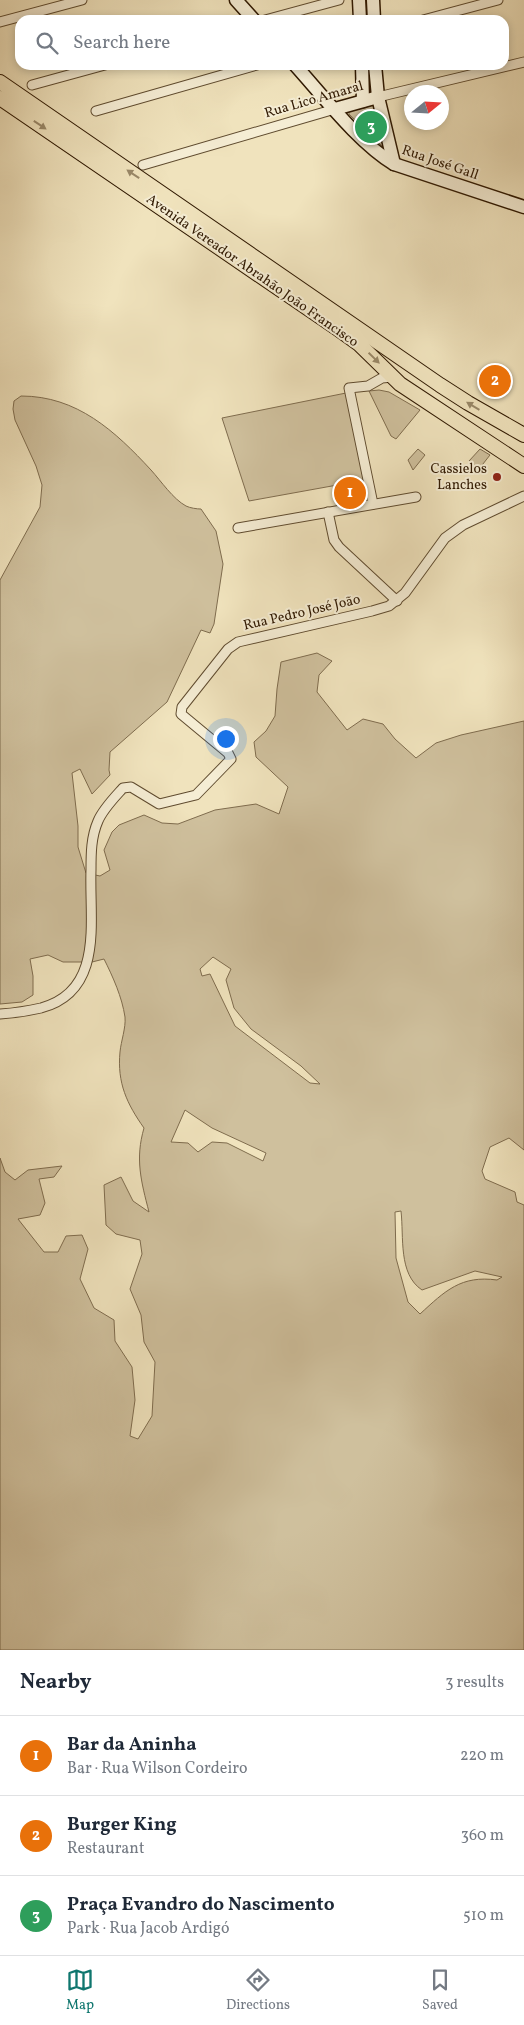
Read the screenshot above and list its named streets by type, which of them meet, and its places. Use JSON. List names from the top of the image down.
{
  "streets": {
    "main road": ["Rua Lico Amaral", "Rua José Gall", "Avenida Vereador Abrahão João Francisco"],
    "street": ["Rua Pedro José João"]
  },
  "crossings": [
    ["Rua Lico Amaral", "Rua José Gall"]
  ],
  "places": ["Cassielos Lanches"],
  "north": "right",
  "page": {
    "search": "Search here",
    "pins": ["3", "2", "1"],
    "heading": ["Nearby", "3 results"],
    "list": [
      {
        "mark": "1",
        "name": "Bar da Aninha",
        "note": "Bar · Rua Wilson Cordeiro",
        "value": "220 m"
      },
      {
        "mark": "2",
        "name": "Burger King",
        "note": "Restaurant",
        "value": "360 m"
      },
      {
        "mark": "3",
        "name": "Praça Evandro do Nascimento",
        "note": "Park · Rua Jacob Ardigó",
        "value": "510 m"
      }
    ],
    "nav": ["Map", "Directions", "Saved"]
  }
}
